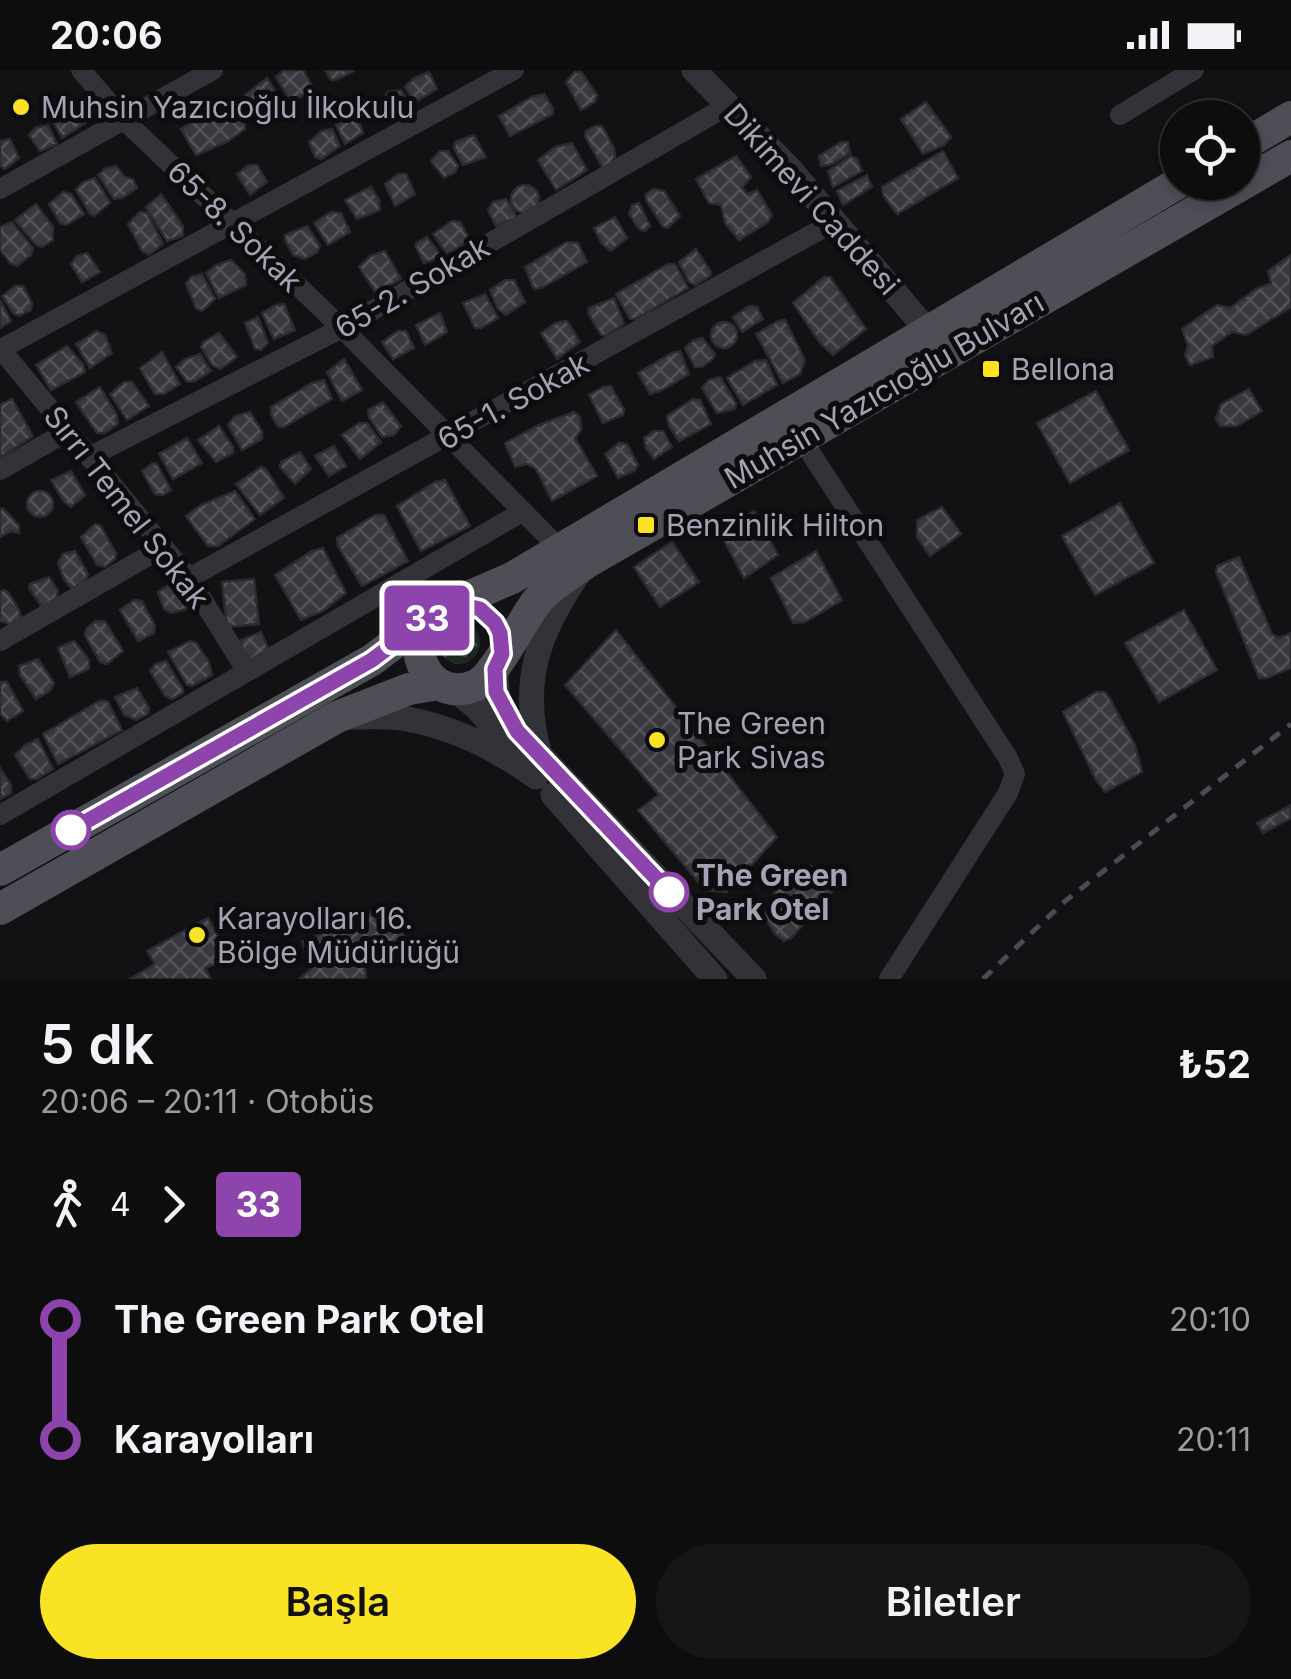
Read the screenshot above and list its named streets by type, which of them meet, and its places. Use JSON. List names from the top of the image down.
{
  "streets": {
    "main road": ["Muhsin Yazıcıoğlu Bulvarı"],
    "street": [
      "Dikimevi Caddesi",
      "65-8. Sokak",
      "65-2. Sokak",
      "65-1. Sokak",
      "Sırrı Temel Sokak"
    ]
  },
  "crossings": [
    ["Dikimevi Caddesi", "65-2. Sokak"],
    ["Dikimevi Caddesi", "Muhsin Yazıcıoğlu Bulvarı"],
    ["Dikimevi Caddesi", "65-1. Sokak"],
    ["65-8. Sokak", "65-2. Sokak"],
    ["65-8. Sokak", "Muhsin Yazıcıoğlu Bulvarı"],
    ["65-8. Sokak", "65-1. Sokak"],
    ["65-2. Sokak", "Sırrı Temel Sokak"],
    ["65-1. Sokak", "Sırrı Temel Sokak"]
  ],
  "places": {
    "other": [
      "Muhsin Yazıcıoğlu İlkokulu",
      "The Green Park Sivas",
      "The Green Park Otel",
      "Karayolları 16. Bölge Müdürlüğü"
    ],
    "transit": ["Bellona", "Benzinlik Hilton"]
  },
  "lines": ["bus line 33"],
  "page": {
    "status": "20:06",
    "on_map": "33",
    "heading": ["5 dk", "20:06 – 20:11 · Otobüs", "₺52"],
    "legs": ["4", "33"],
    "list": [
      {
        "name": "The Green Park Otel",
        "value": "20:10"
      },
      {
        "name": "Karayolları",
        "value": "20:11"
      }
    ],
    "buttons": ["Başla", "Biletler"]
  }
}
